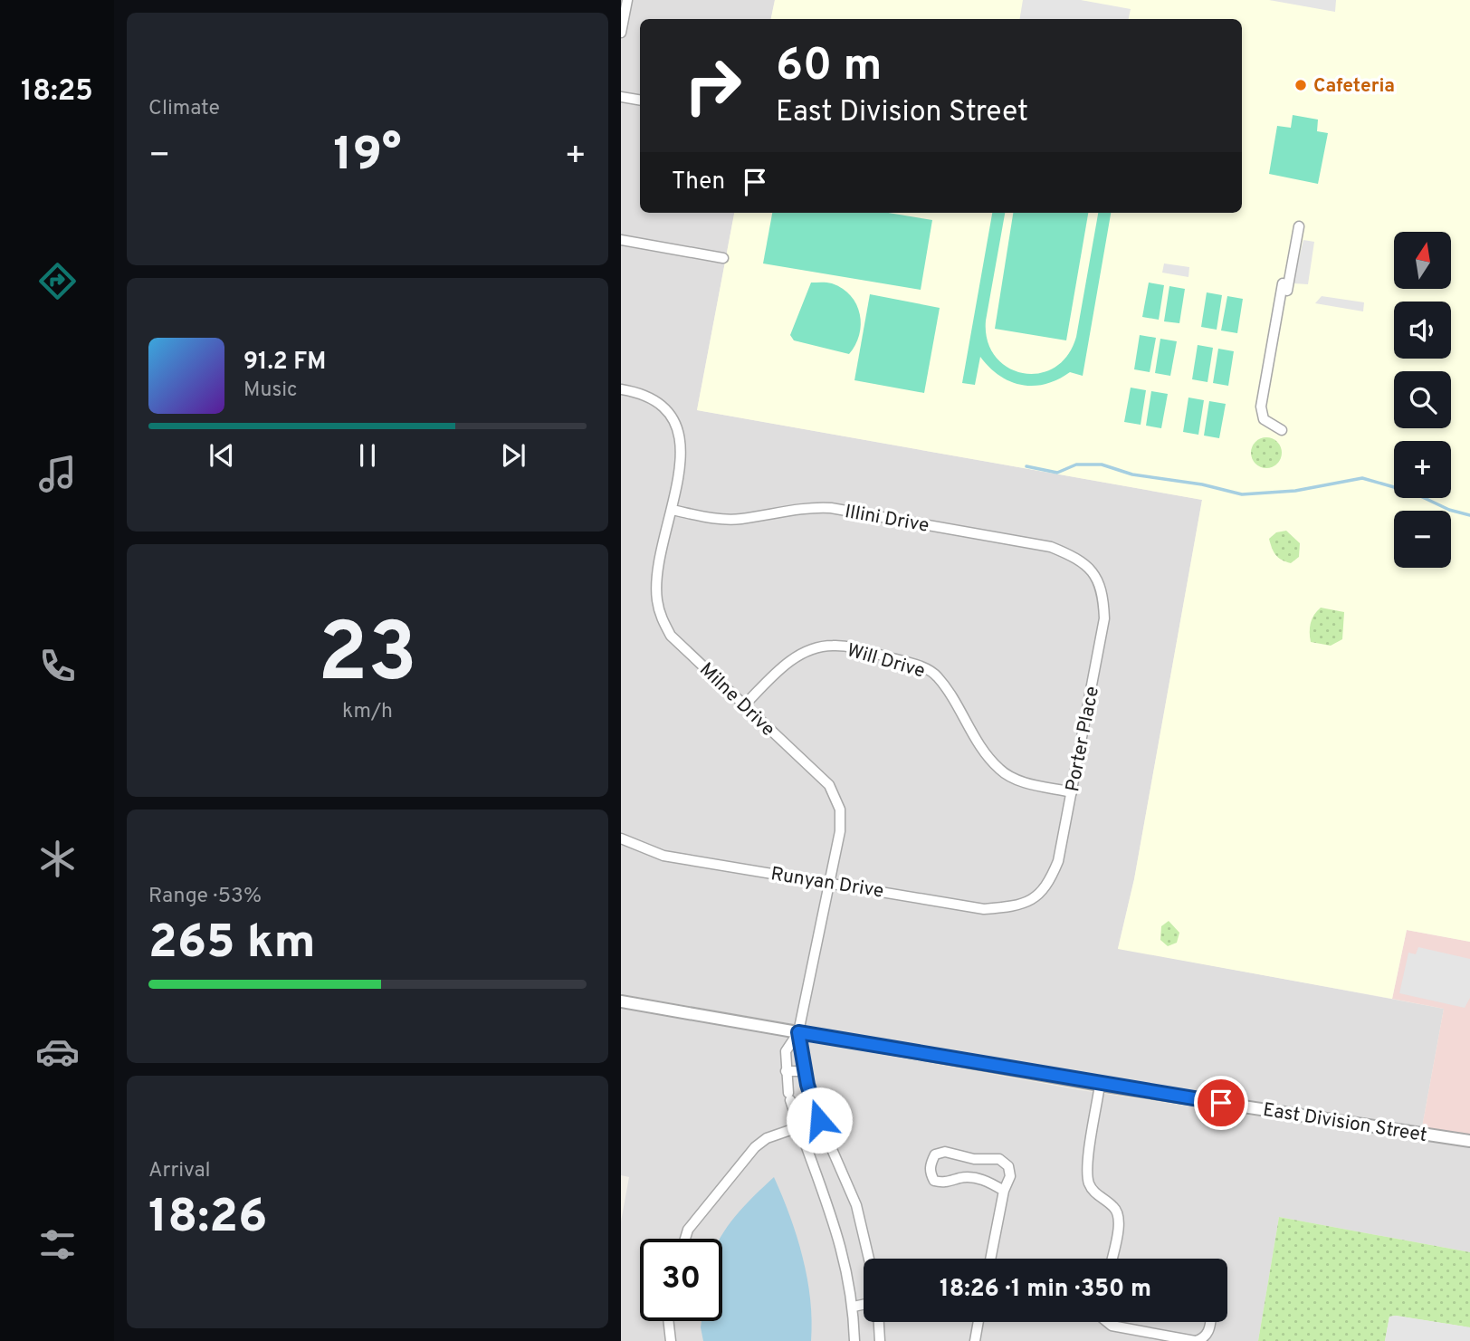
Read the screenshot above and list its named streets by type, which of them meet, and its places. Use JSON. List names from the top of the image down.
{
  "streets": {
    "street": [
      "Illini Drive",
      "Will Drive",
      "Milne Drive",
      "Porter Place",
      "Runyan Drive",
      "East Division Street"
    ]
  },
  "crossings": [
    ["Illini Drive", "Milne Drive"],
    ["Illini Drive", "Porter Place"],
    ["Will Drive", "Milne Drive"],
    ["Will Drive", "Porter Place"],
    ["Milne Drive", "Runyan Drive"],
    ["Milne Drive", "East Division Street"],
    ["Porter Place", "Runyan Drive"]
  ],
  "places": ["Cafeteria"],
  "north": "top",
  "page": {
    "tabs": "18:25",
    "tile": [
      "Climate",
      ["23", "km/h"],
      ["Range · 53%", "265 km"],
      ["Arrival", "18:26"]
    ],
    "turn": ["60 m", "East Division Street"],
    "heat": ["−", "19°", "+"],
    "then": "Then",
    "map_buttons": ["+", "−"],
    "song": ["91.2 FM", "Music"],
    "limit": "30",
    "trip": "18:26 · 1 min · 350 m"
  }
}
